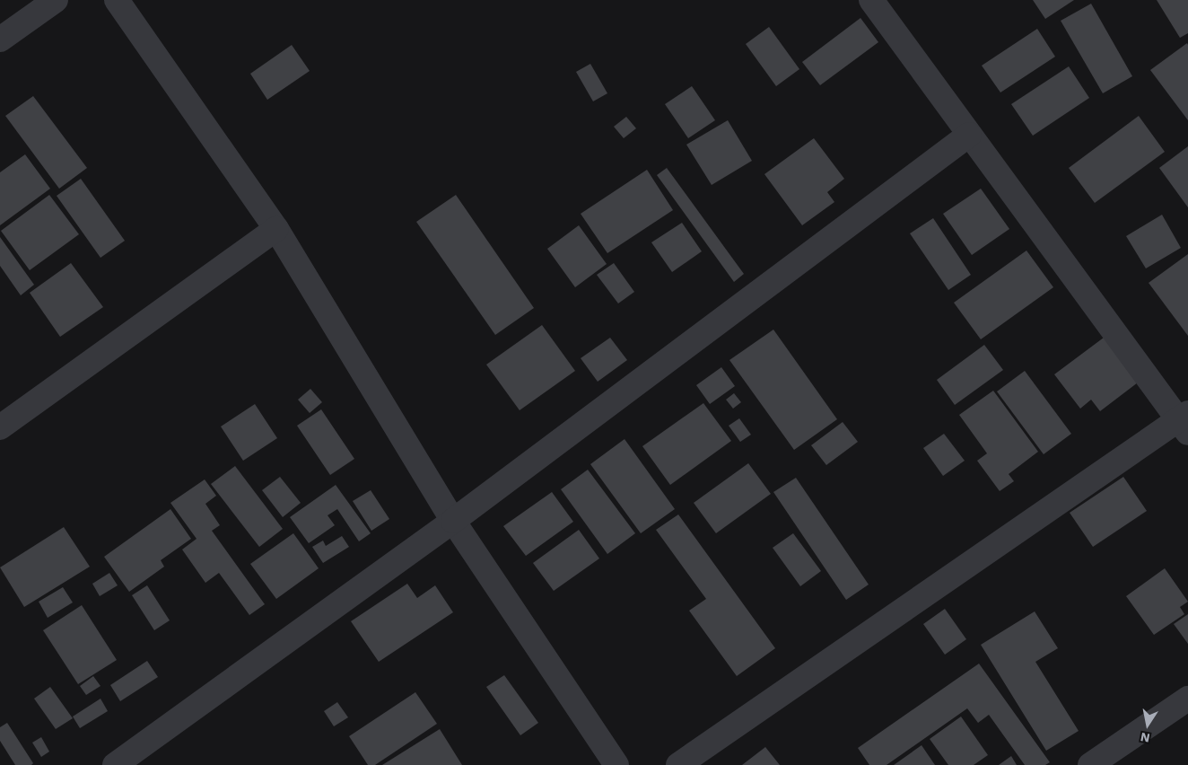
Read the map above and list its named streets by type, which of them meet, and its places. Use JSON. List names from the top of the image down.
{
  "north": "bottom"
}
